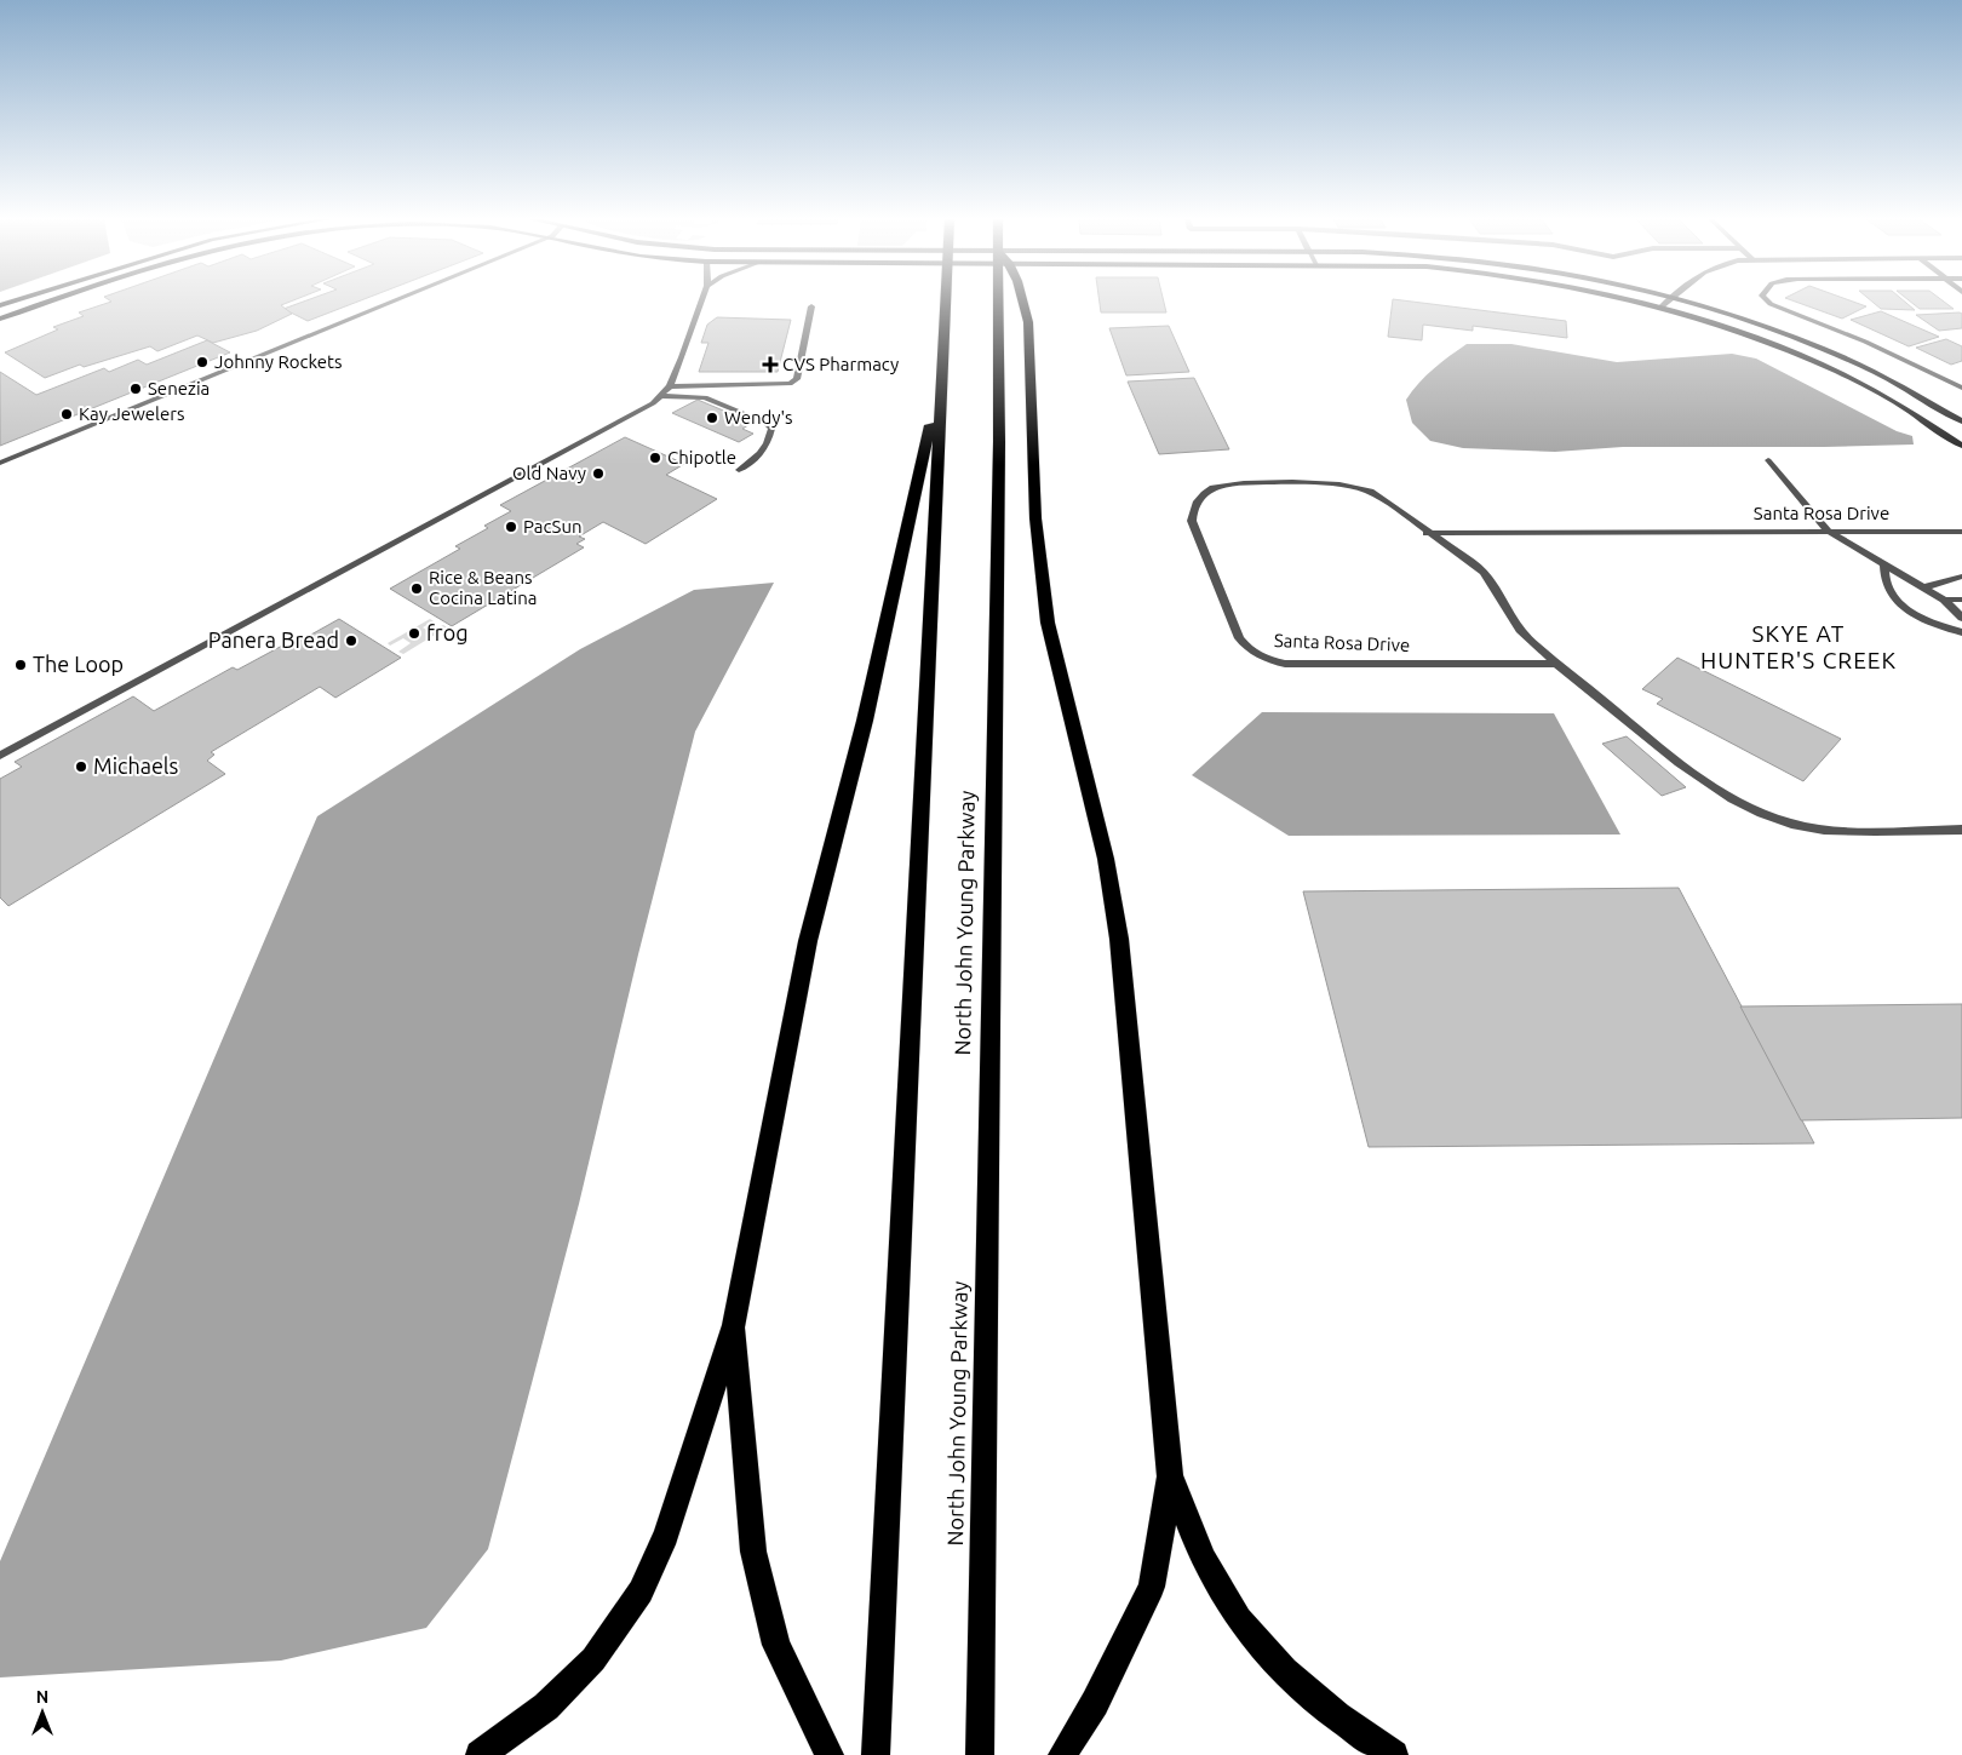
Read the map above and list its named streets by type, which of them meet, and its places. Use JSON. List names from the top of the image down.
{
  "streets": {
    "highway": ["North John Young Parkway"],
    "street": ["Santa Rosa Drive"]
  },
  "districts": ["SKYE AT HUNTER'S CREEK"],
  "places": {
    "other": [
      "Johnny Rockets",
      "Senezia",
      "Kay Jewelers",
      "Wendy's",
      "Chipotle",
      "Old Navy",
      "PacSun",
      "Rice & Beans Cocina Latina",
      "frog",
      "Panera Bread",
      "The Loop",
      "Michaels"
    ],
    "health": ["CVS Pharmacy"]
  },
  "north": "top"
}
